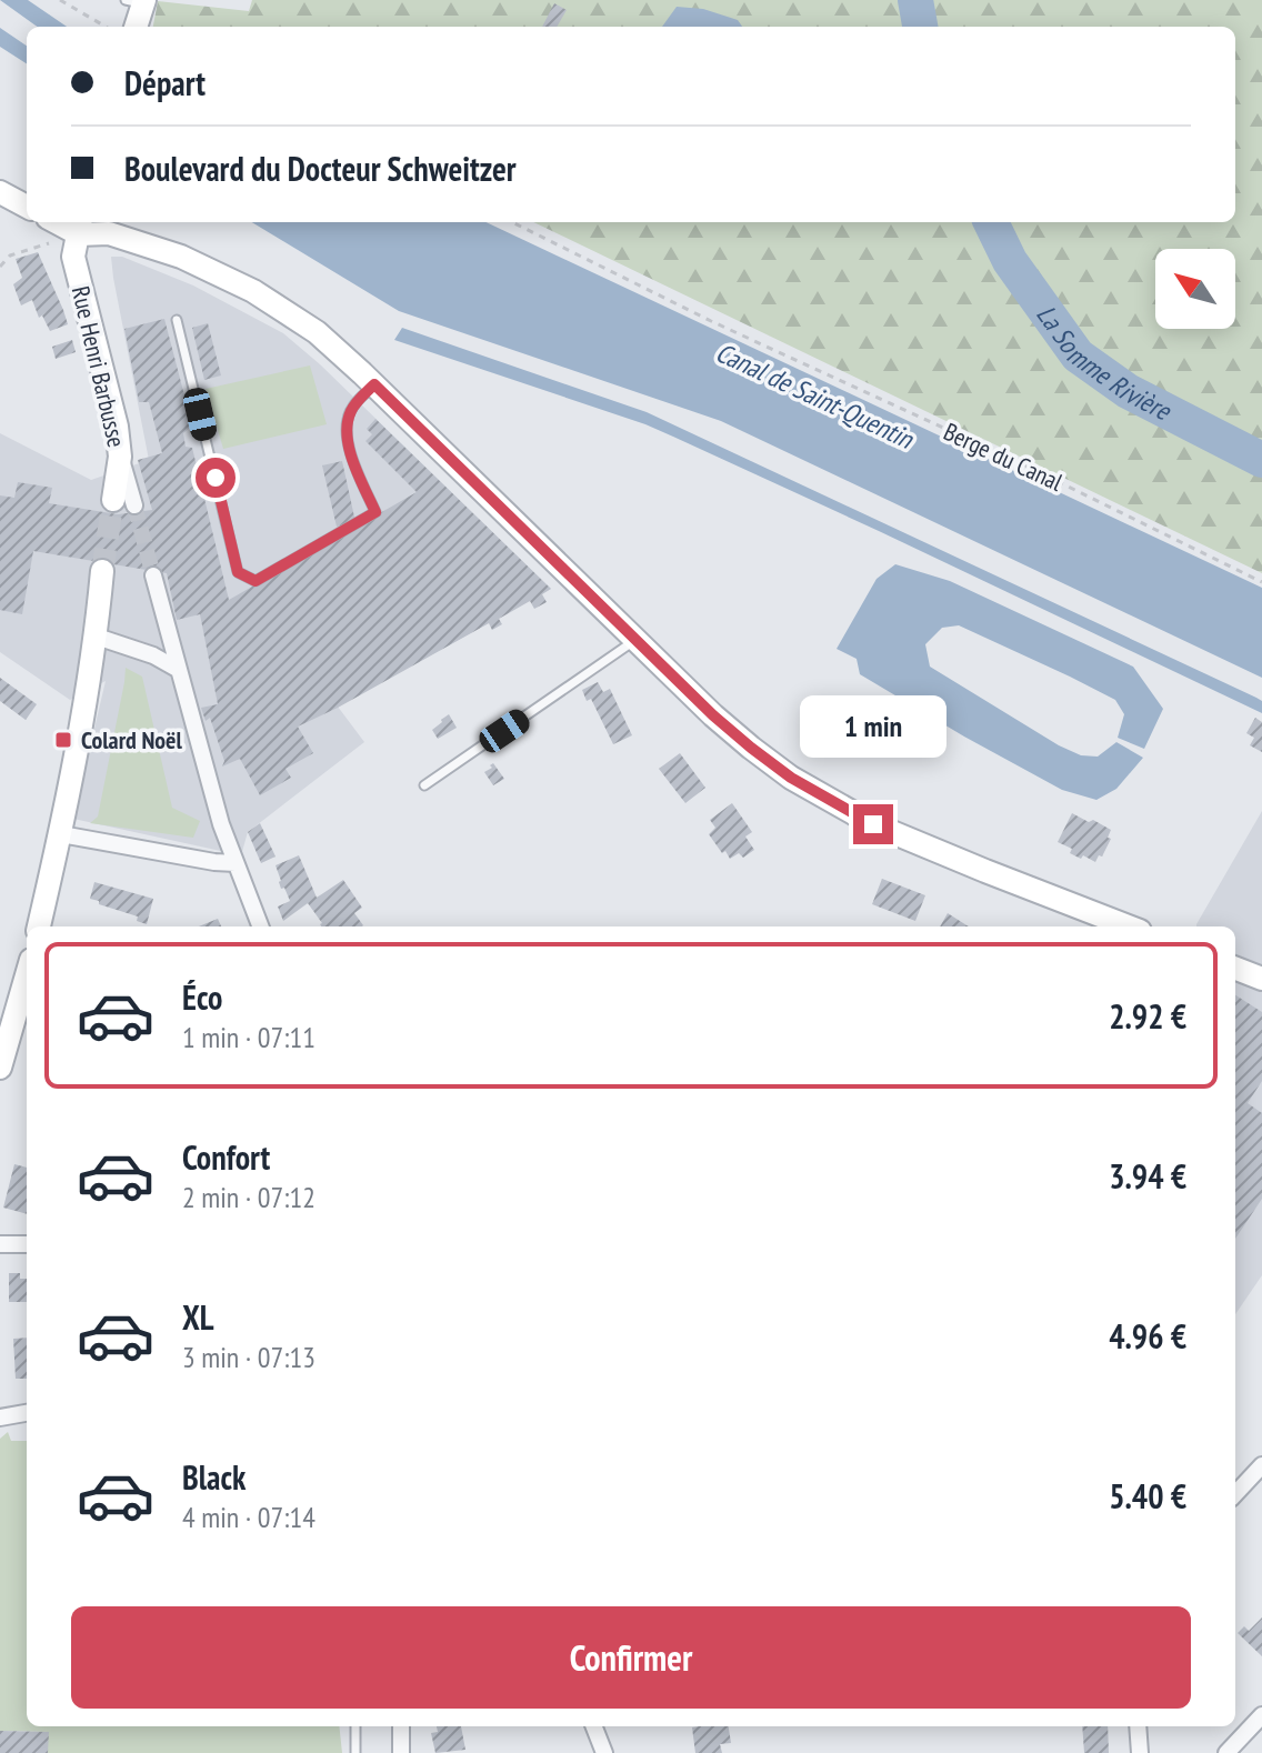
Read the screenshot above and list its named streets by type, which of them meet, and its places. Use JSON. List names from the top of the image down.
{
  "streets": {
    "street": ["Rue Henri Barbusse"],
    "path": ["Berge du Canal"]
  },
  "water": ["La Somme Rivière", "Canal de Saint-Quentin"],
  "places": {
    "transit": ["Colard Noël"]
  },
  "north": "top left",
  "page": {
    "banner": ["Départ", "Boulevard du Docteur Schweitzer"],
    "bubble": "1 min",
    "list": [
      {
        "name": "Éco",
        "note": "1 min · 07:11",
        "value": "2.92 €"
      },
      {
        "name": "Confort",
        "note": "2 min · 07:12",
        "value": "3.94 €"
      },
      {
        "name": "XL",
        "note": "3 min · 07:13",
        "value": "4.96 €"
      },
      {
        "name": "Black",
        "note": "4 min · 07:14",
        "value": "5.40 €"
      }
    ],
    "buttons": "Confirmer"
  }
}
